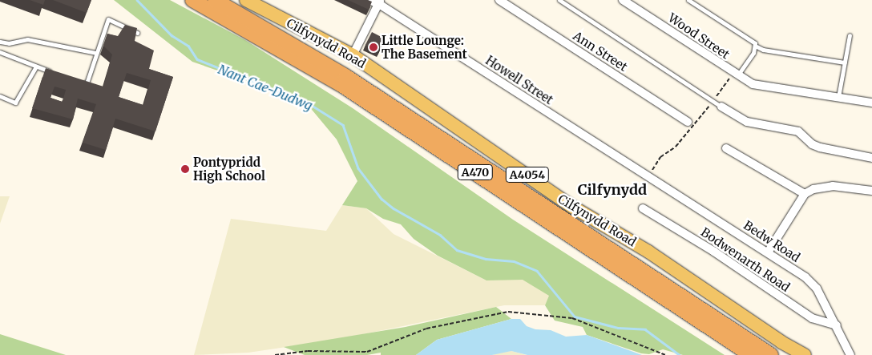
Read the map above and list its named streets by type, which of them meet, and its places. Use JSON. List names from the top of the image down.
{
  "streets": {
    "highway": ["A470"],
    "main road": ["Cilfynydd Road", "A4054"],
    "street": [
      "Wood Street",
      "Ann Street",
      "Howell Street",
      "Bedw Road",
      "Bodwenarth Road"
    ]
  },
  "crossings": [
    ["Howell Street", "Bedw Road"],
    ["Bedw Road", "Bodwenarth Road"]
  ],
  "districts": ["Cilfynydd"],
  "water": ["Nant Cae-Dudwg"],
  "places": ["Little Lounge: The Basement", "Pontypridd High School"]
}
